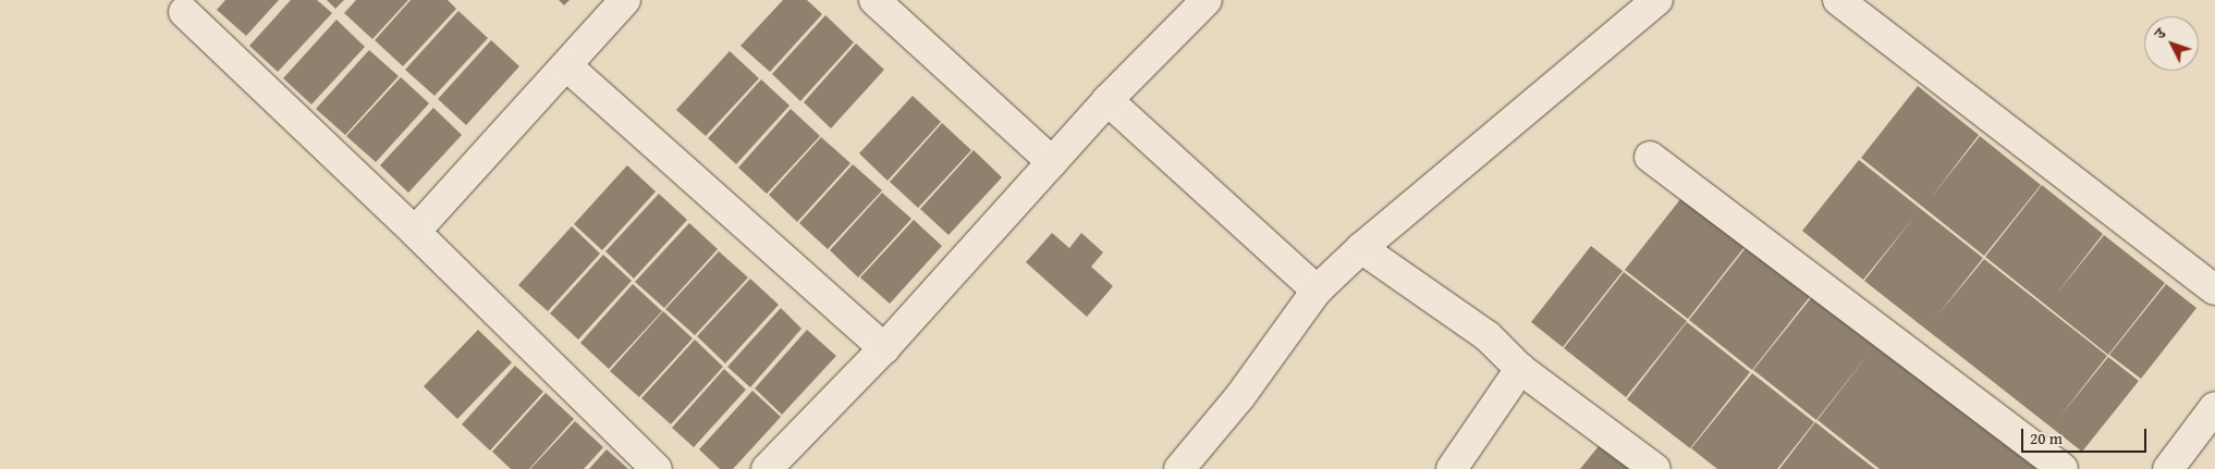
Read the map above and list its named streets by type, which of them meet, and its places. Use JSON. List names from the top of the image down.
{
  "scale_bar": "20 m",
  "north": "top left"
}
